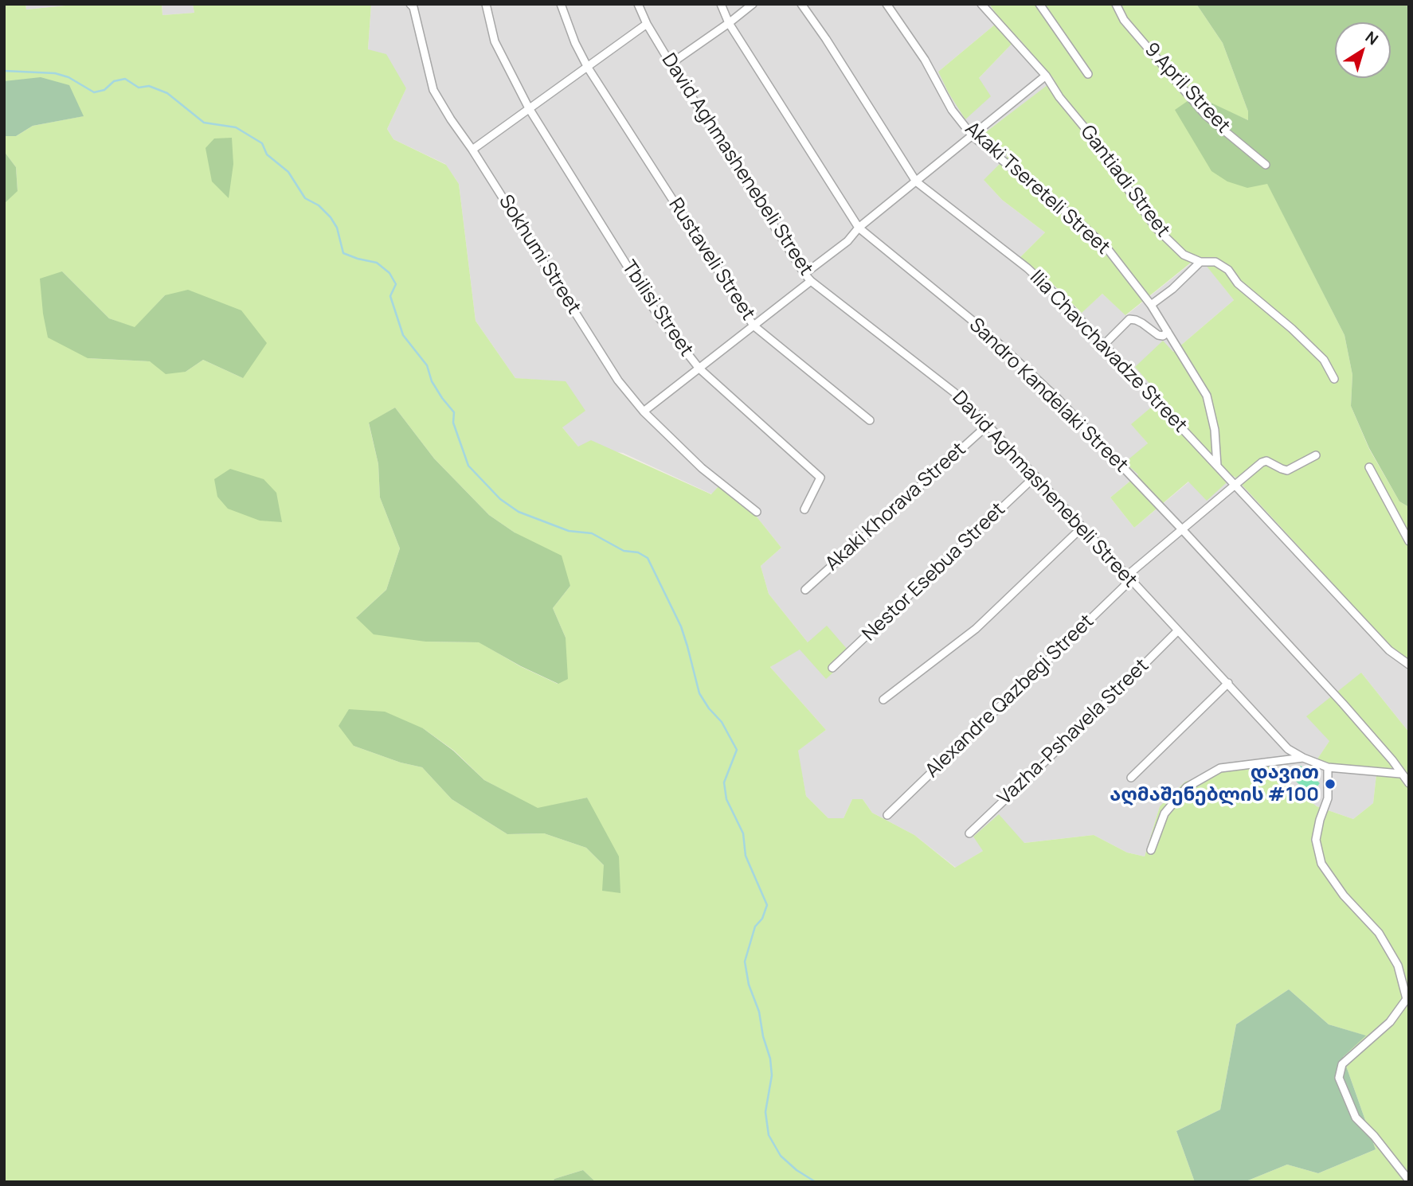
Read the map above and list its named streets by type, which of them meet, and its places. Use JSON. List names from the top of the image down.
{
  "streets": {
    "street": [
      "9 April Street",
      "David Aghmashenebeli Street",
      "Gantiadi Street",
      "Akaki Tsereteli Street",
      "Sokhumi Street",
      "Rustaveli Street",
      "Tbilisi Street",
      "Ilia Chavchavadze Street",
      "Sandro Kandelaki Street",
      "Akaki Khorava Street",
      "Nestor Esebua Street",
      "Alexandre Qazbegi Street",
      "Vazha-Pshavela Street"
    ]
  },
  "crossings": [
    ["David Aghmashenebeli Street", "Sandro Kandelaki Street"],
    ["David Aghmashenebeli Street", "Akaki Khorava Street"],
    ["David Aghmashenebeli Street", "Nestor Esebua Street"],
    ["David Aghmashenebeli Street", "Alexandre Qazbegi Street"],
    ["David Aghmashenebeli Street", "Vazha-Pshavela Street"],
    ["Akaki Tsereteli Street", "Ilia Chavchavadze Street"],
    ["Ilia Chavchavadze Street", "Alexandre Qazbegi Street"],
    ["Sandro Kandelaki Street", "Alexandre Qazbegi Street"]
  ],
  "places": ["დავით აღმაშენებლის #100"],
  "north": "top right"
}
